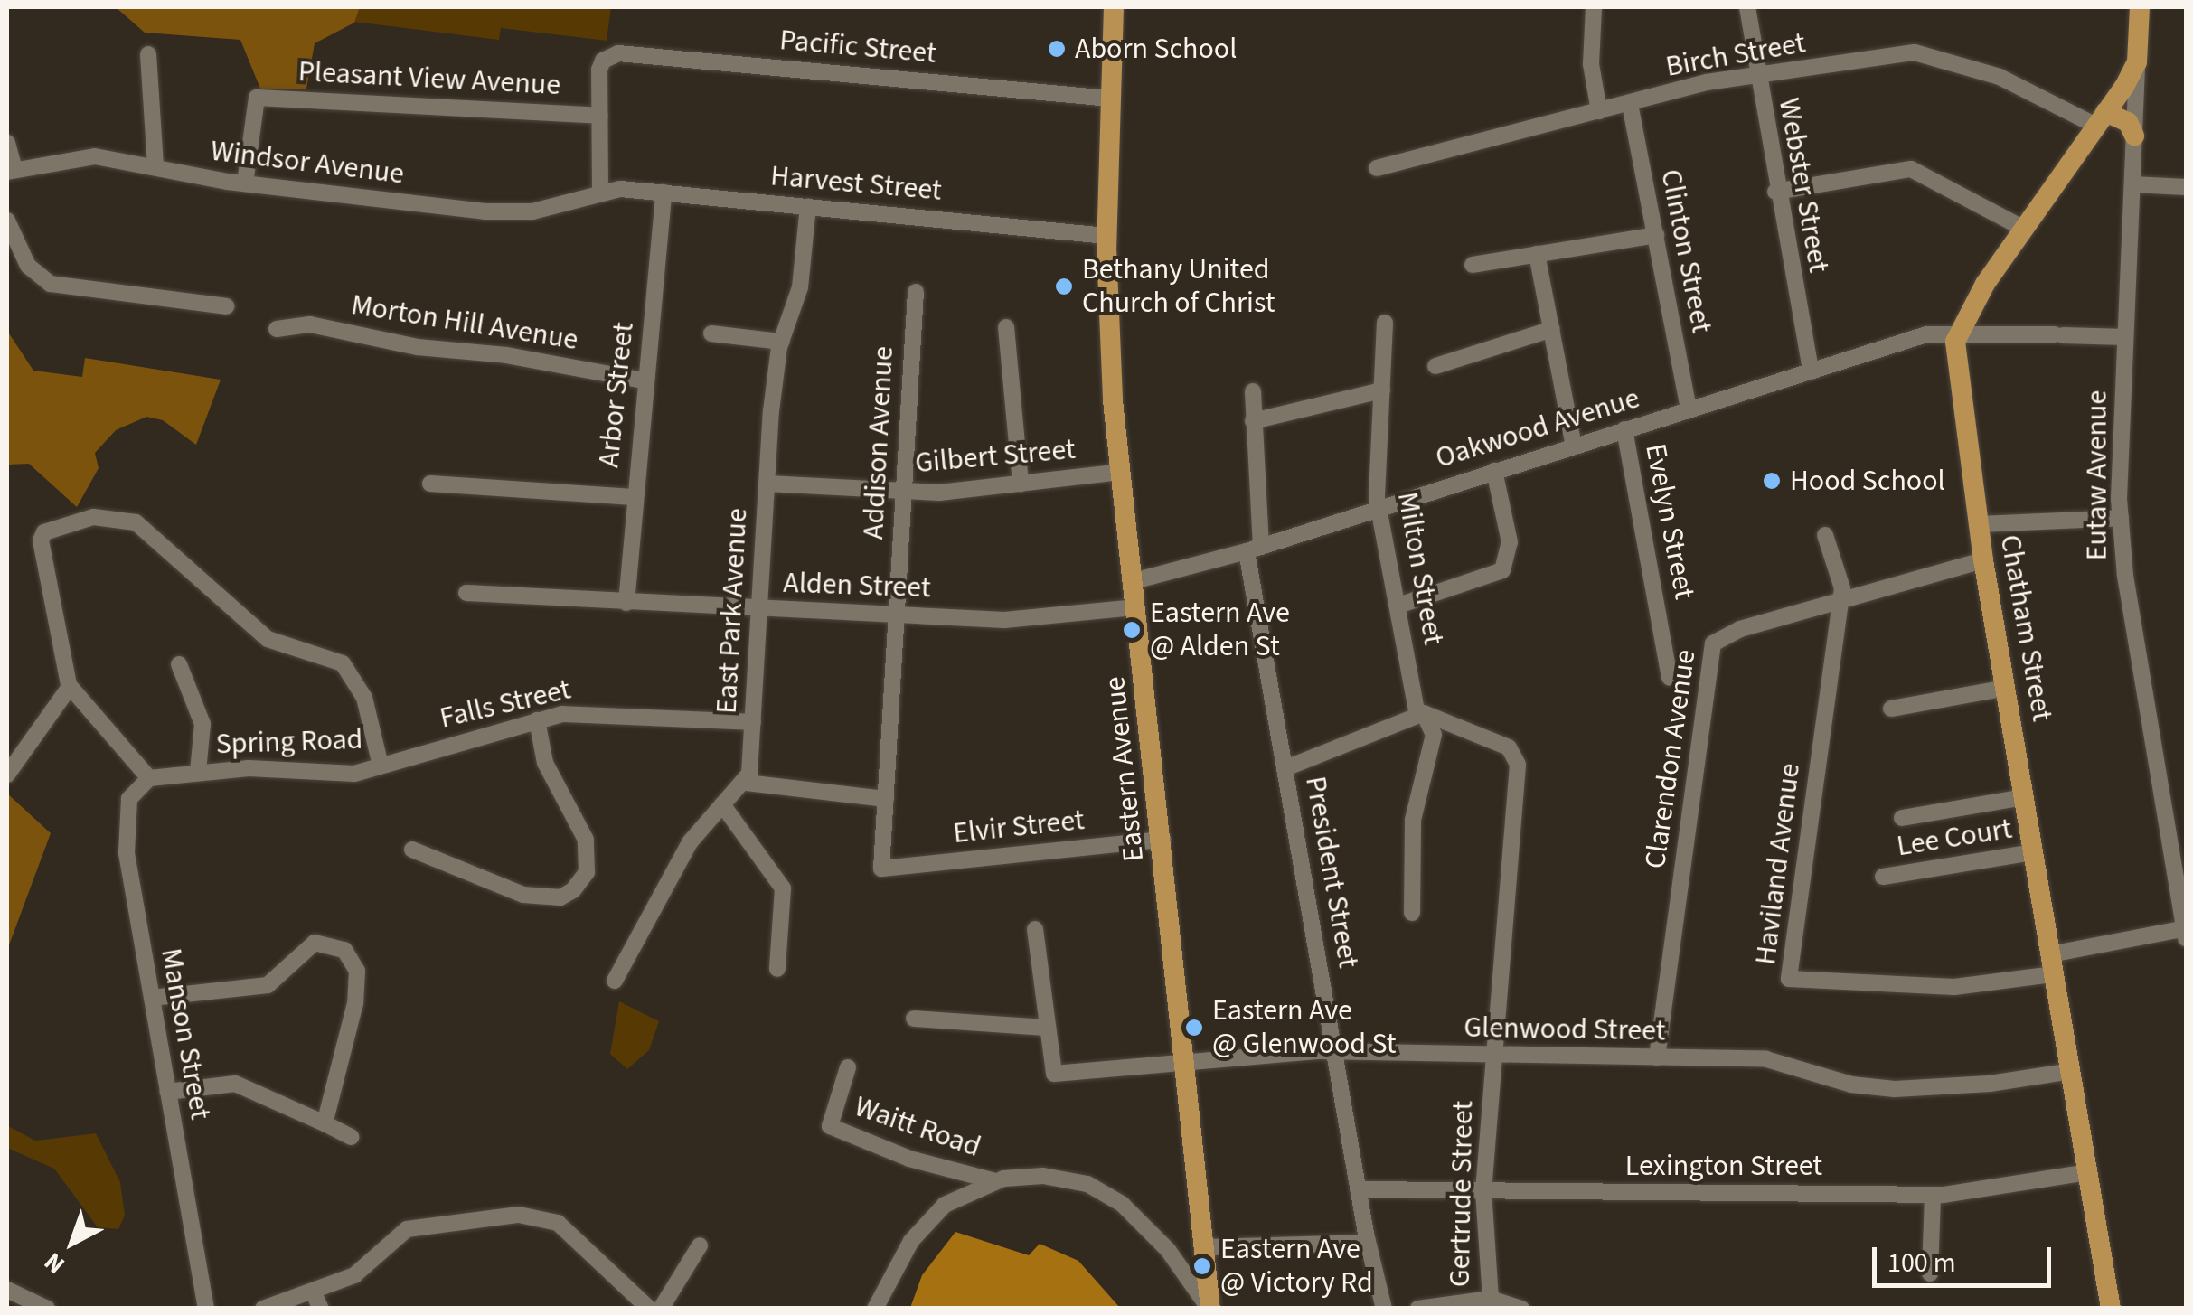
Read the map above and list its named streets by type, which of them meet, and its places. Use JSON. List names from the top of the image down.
{
  "streets": {
    "main road": ["Chatham Street", "Eastern Avenue"],
    "street": [
      "Pacific Street",
      "Birch Street",
      "Pleasant View Avenue",
      "Windsor Avenue",
      "Harvest Street",
      "Webster Street",
      "Clinton Street",
      "Morton Hill Avenue",
      "Arbor Street",
      "Oakwood Avenue",
      "Addison Avenue",
      "Gilbert Street",
      "Eutaw Avenue",
      "Evelyn Street",
      "Milton Street",
      "Alden Street",
      "East Park Avenue",
      "Falls Street",
      "Spring Road",
      "Clarendon Avenue",
      "Elvir Street",
      "Lee Court",
      "Haviland Avenue",
      "President Street",
      "Glenwood Street",
      "Manson Street",
      "Waitt Road",
      "Lexington Street",
      "Gertrude Street"
    ]
  },
  "crossings": [
    ["Pacific Street", "Pleasant View Avenue"],
    ["Pacific Street", "Eastern Avenue"],
    ["Birch Street", "Webster Street"],
    ["Birch Street", "Clinton Street"],
    ["Pleasant View Avenue", "Windsor Avenue"],
    ["Windsor Avenue", "Harvest Street"],
    ["Harvest Street", "Arbor Street"],
    ["Harvest Street", "East Park Avenue"],
    ["Harvest Street", "Eastern Avenue"],
    ["Webster Street", "Oakwood Avenue"],
    ["Clinton Street", "Oakwood Avenue"],
    ["Morton Hill Avenue", "Arbor Street"],
    ["Arbor Street", "Alden Street"],
    ["Oakwood Avenue", "Eutaw Avenue"],
    ["Oakwood Avenue", "Evelyn Street"],
    ["Oakwood Avenue", "Milton Street"],
    ["Oakwood Avenue", "Chatham Street"],
    ["Oakwood Avenue", "Eastern Avenue"],
    ["Oakwood Avenue", "President Street"],
    ["Addison Avenue", "Gilbert Street"],
    ["Addison Avenue", "Alden Street"],
    ["Addison Avenue", "Elvir Street"],
    ["Gilbert Street", "East Park Avenue"],
    ["Gilbert Street", "Eastern Avenue"],
    ["Milton Street", "Gertrude Street"],
    ["Alden Street", "East Park Avenue"],
    ["Alden Street", "Eastern Avenue"],
    ["East Park Avenue", "Falls Street"],
    ["Chatham Street", "Clarendon Avenue"],
    ["Chatham Street", "Lee Court"],
    ["Chatham Street", "Haviland Avenue"],
    ["Chatham Street", "Glenwood Street"],
    ["Chatham Street", "Lexington Street"],
    ["Falls Street", "Spring Road"],
    ["Spring Road", "Manson Street"],
    ["Clarendon Avenue", "Haviland Avenue"],
    ["Clarendon Avenue", "Glenwood Street"],
    ["Eastern Avenue", "Elvir Street"],
    ["Eastern Avenue", "Glenwood Street"],
    ["President Street", "Glenwood Street"],
    ["President Street", "Lexington Street"],
    ["Glenwood Street", "Gertrude Street"],
    ["Lexington Street", "Gertrude Street"]
  ],
  "places": [
    "Aborn School",
    "Bethany United Church of Christ",
    "Hood School",
    "Eastern Ave @ Alden St",
    "Eastern Ave @ Glenwood St",
    "Eastern Ave @ Victory Rd"
  ],
  "scale_bar": "100 m",
  "north": "bottom left"
}
